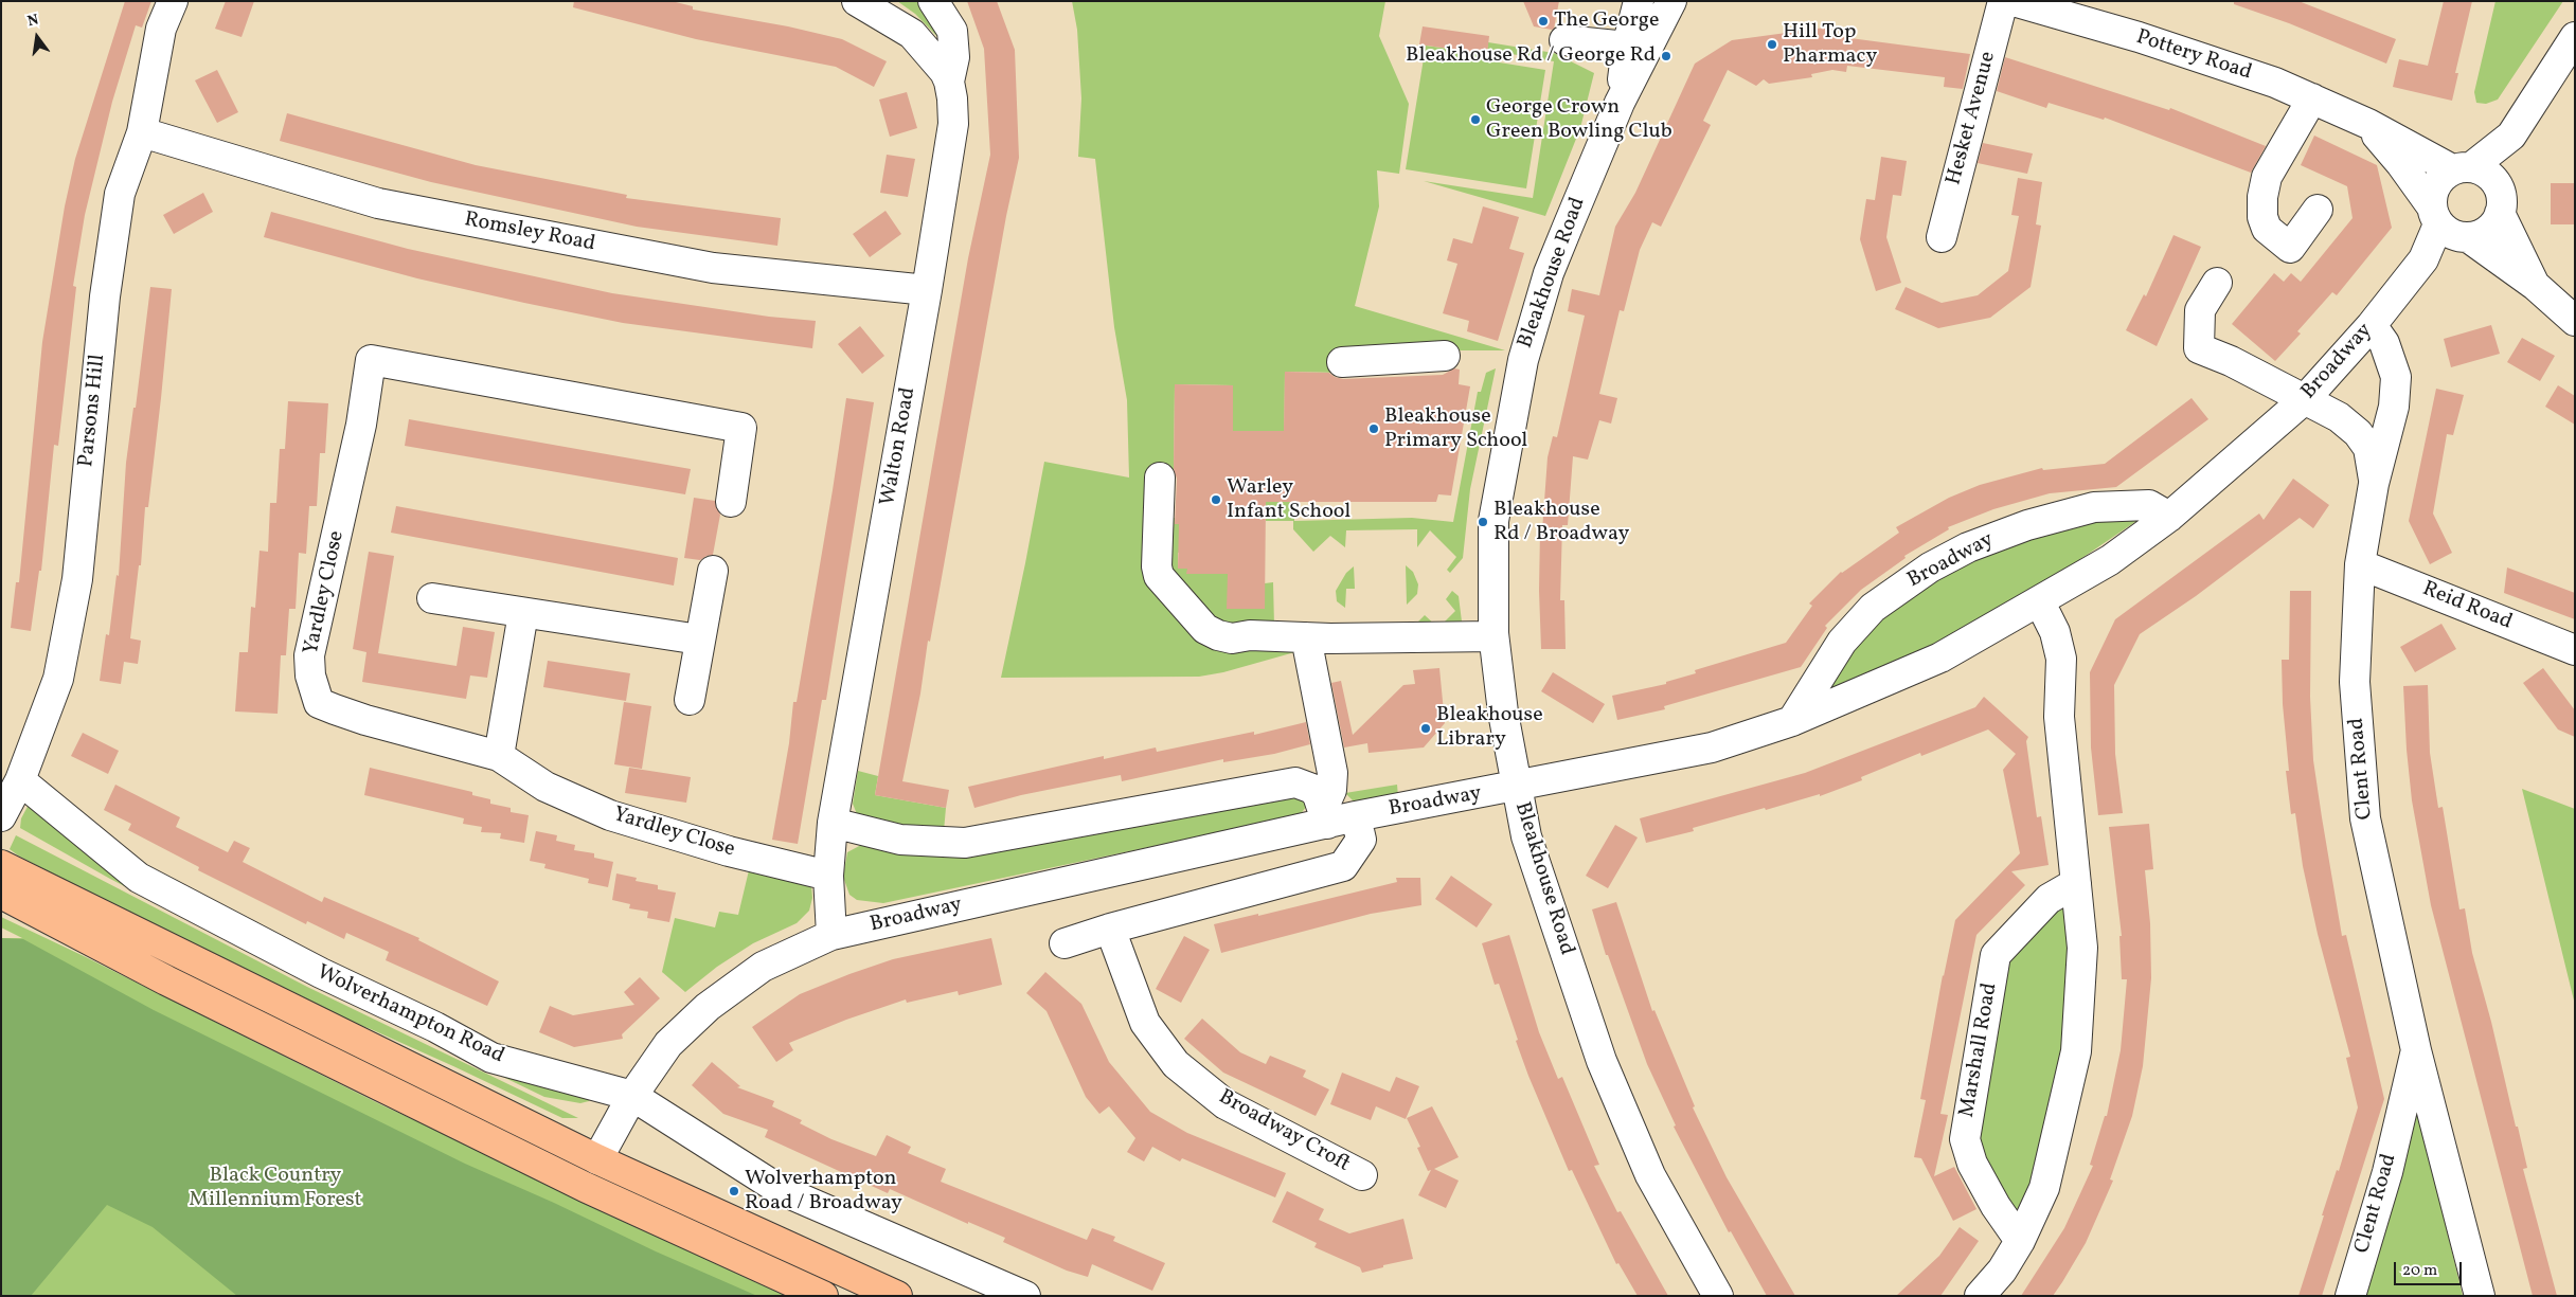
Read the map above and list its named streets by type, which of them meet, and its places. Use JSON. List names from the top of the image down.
{
  "streets": {
    "highway": ["Wolverhampton Road"],
    "street": [
      "Pottery Road",
      "Hesket Avenue",
      "Romsley Road",
      "Bleakhouse Road",
      "Broadway",
      "Parsons Hill",
      "Walton Road",
      "Yardley Close",
      "Reid Road",
      "Clent Road",
      "Marshall Road",
      "Broadway Croft"
    ]
  },
  "crossings": [
    ["Pottery Road", "Broadway"],
    ["Romsley Road", "Parsons Hill"],
    ["Romsley Road", "Walton Road"],
    ["Bleakhouse Road", "Broadway"],
    ["Broadway", "Walton Road"],
    ["Broadway", "Clent Road"],
    ["Broadway", "Wolverhampton Road"],
    ["Parsons Hill", "Wolverhampton Road"],
    ["Walton Road", "Yardley Close"],
    ["Reid Road", "Clent Road"]
  ],
  "parks": ["Black Country Millennium Forest"],
  "places": [
    "The George",
    "Hill Top Pharmacy",
    "Bleakhouse Rd / George Rd",
    "George Crown Green Bowling Club",
    "Bleakhouse Primary School",
    "Warley Infant School",
    "Bleakhouse Rd / Broadway",
    "Bleakhouse Library",
    "Wolverhampton Road / Broadway"
  ],
  "scale_bar": "20 m",
  "north": "top"
}
